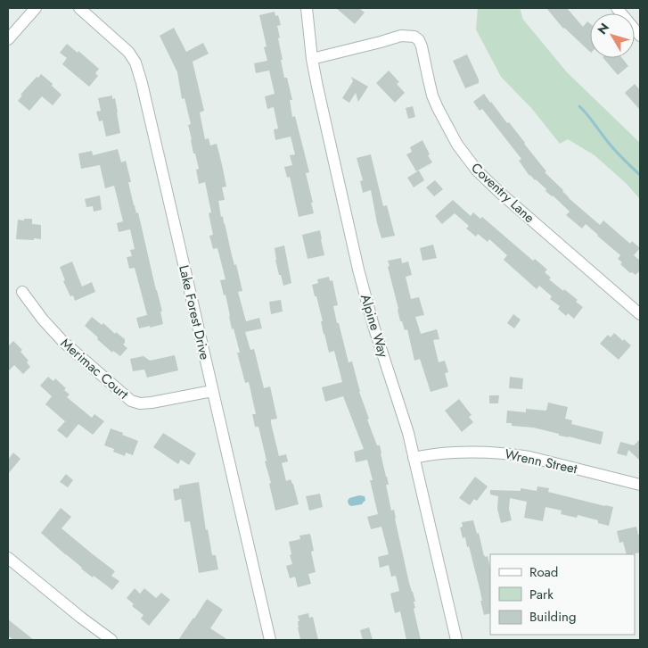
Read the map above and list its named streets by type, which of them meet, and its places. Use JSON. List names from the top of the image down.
{
  "streets": {
    "street": [
      "Coventry Lane",
      "Lake Forest Drive",
      "Alpine Way",
      "Merimac Court",
      "Wrenn Street"
    ]
  },
  "crossings": [
    ["Coventry Lane", "Alpine Way"],
    ["Lake Forest Drive", "Merimac Court"],
    ["Alpine Way", "Wrenn Street"]
  ],
  "legend": ["Road", "Park", "Building"],
  "north": "top left"
}
